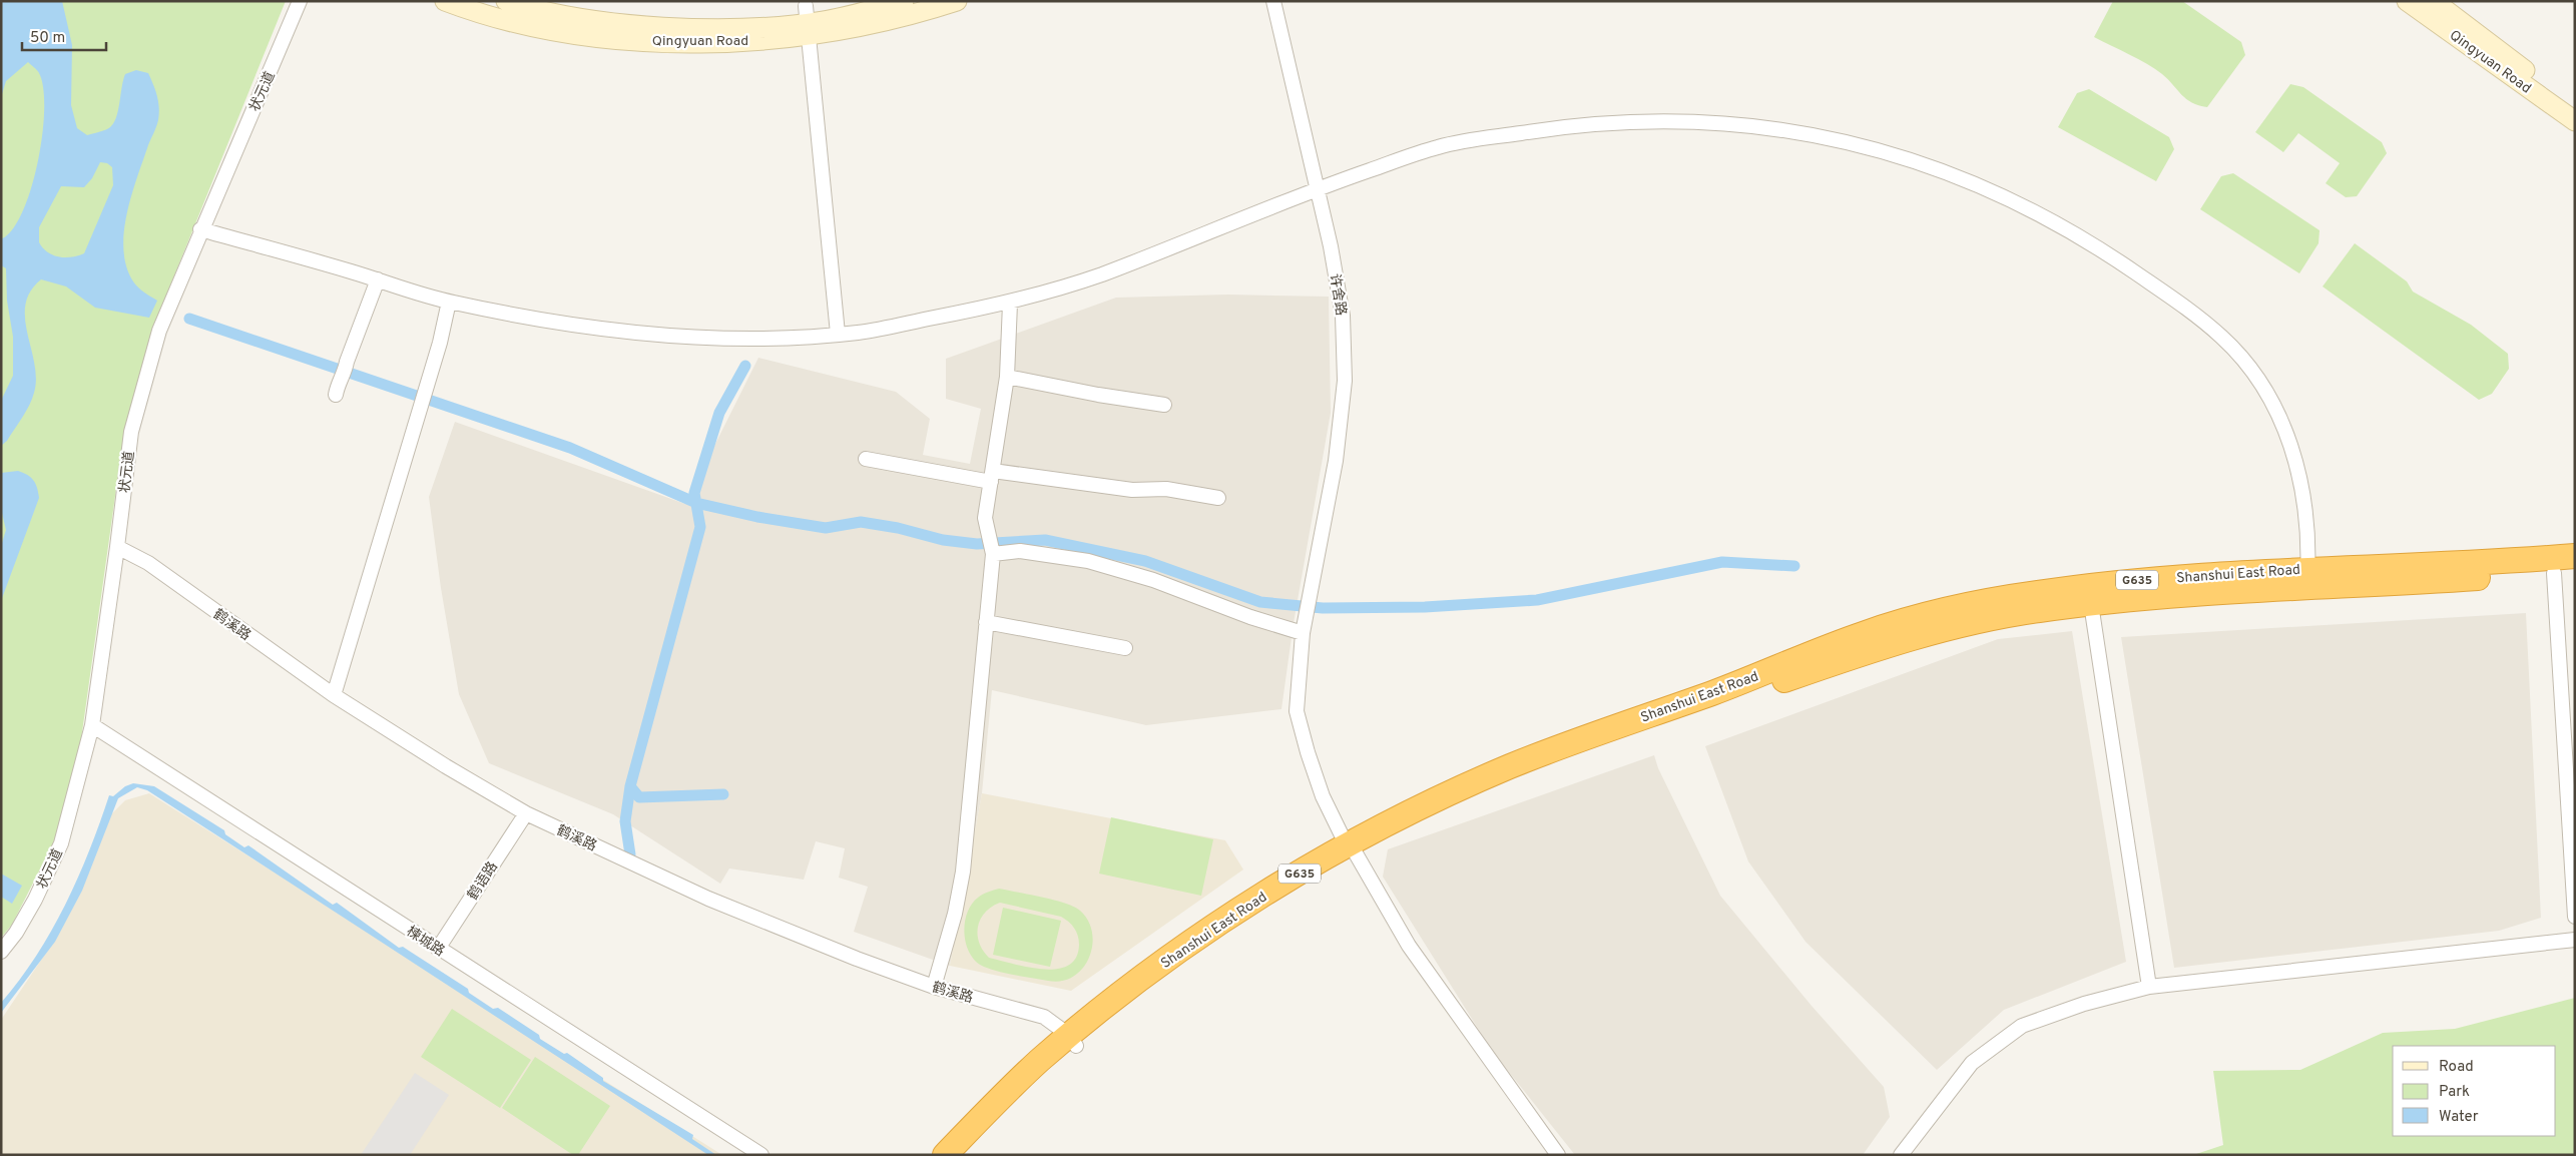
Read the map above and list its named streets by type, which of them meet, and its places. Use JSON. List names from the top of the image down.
{
  "streets": {
    "highway": ["Shanshui East Road", "G635"],
    "street": [
      "Qingyuan Road",
      "状元道",
      "许舍路",
      "鹤溪路",
      "鹤语路",
      "楝城路"
    ]
  },
  "crossings": [
    ["状元道", "鹤溪路"],
    ["状元道", "楝城路"],
    ["许舍路", "Shanshui East Road"],
    ["Shanshui East Road", "鹤溪路"],
    ["鹤溪路", "鹤语路"],
    ["鹤语路", "楝城路"]
  ],
  "legend": ["Road", "Park", "Water"],
  "scale_bar": "50 m"
}
